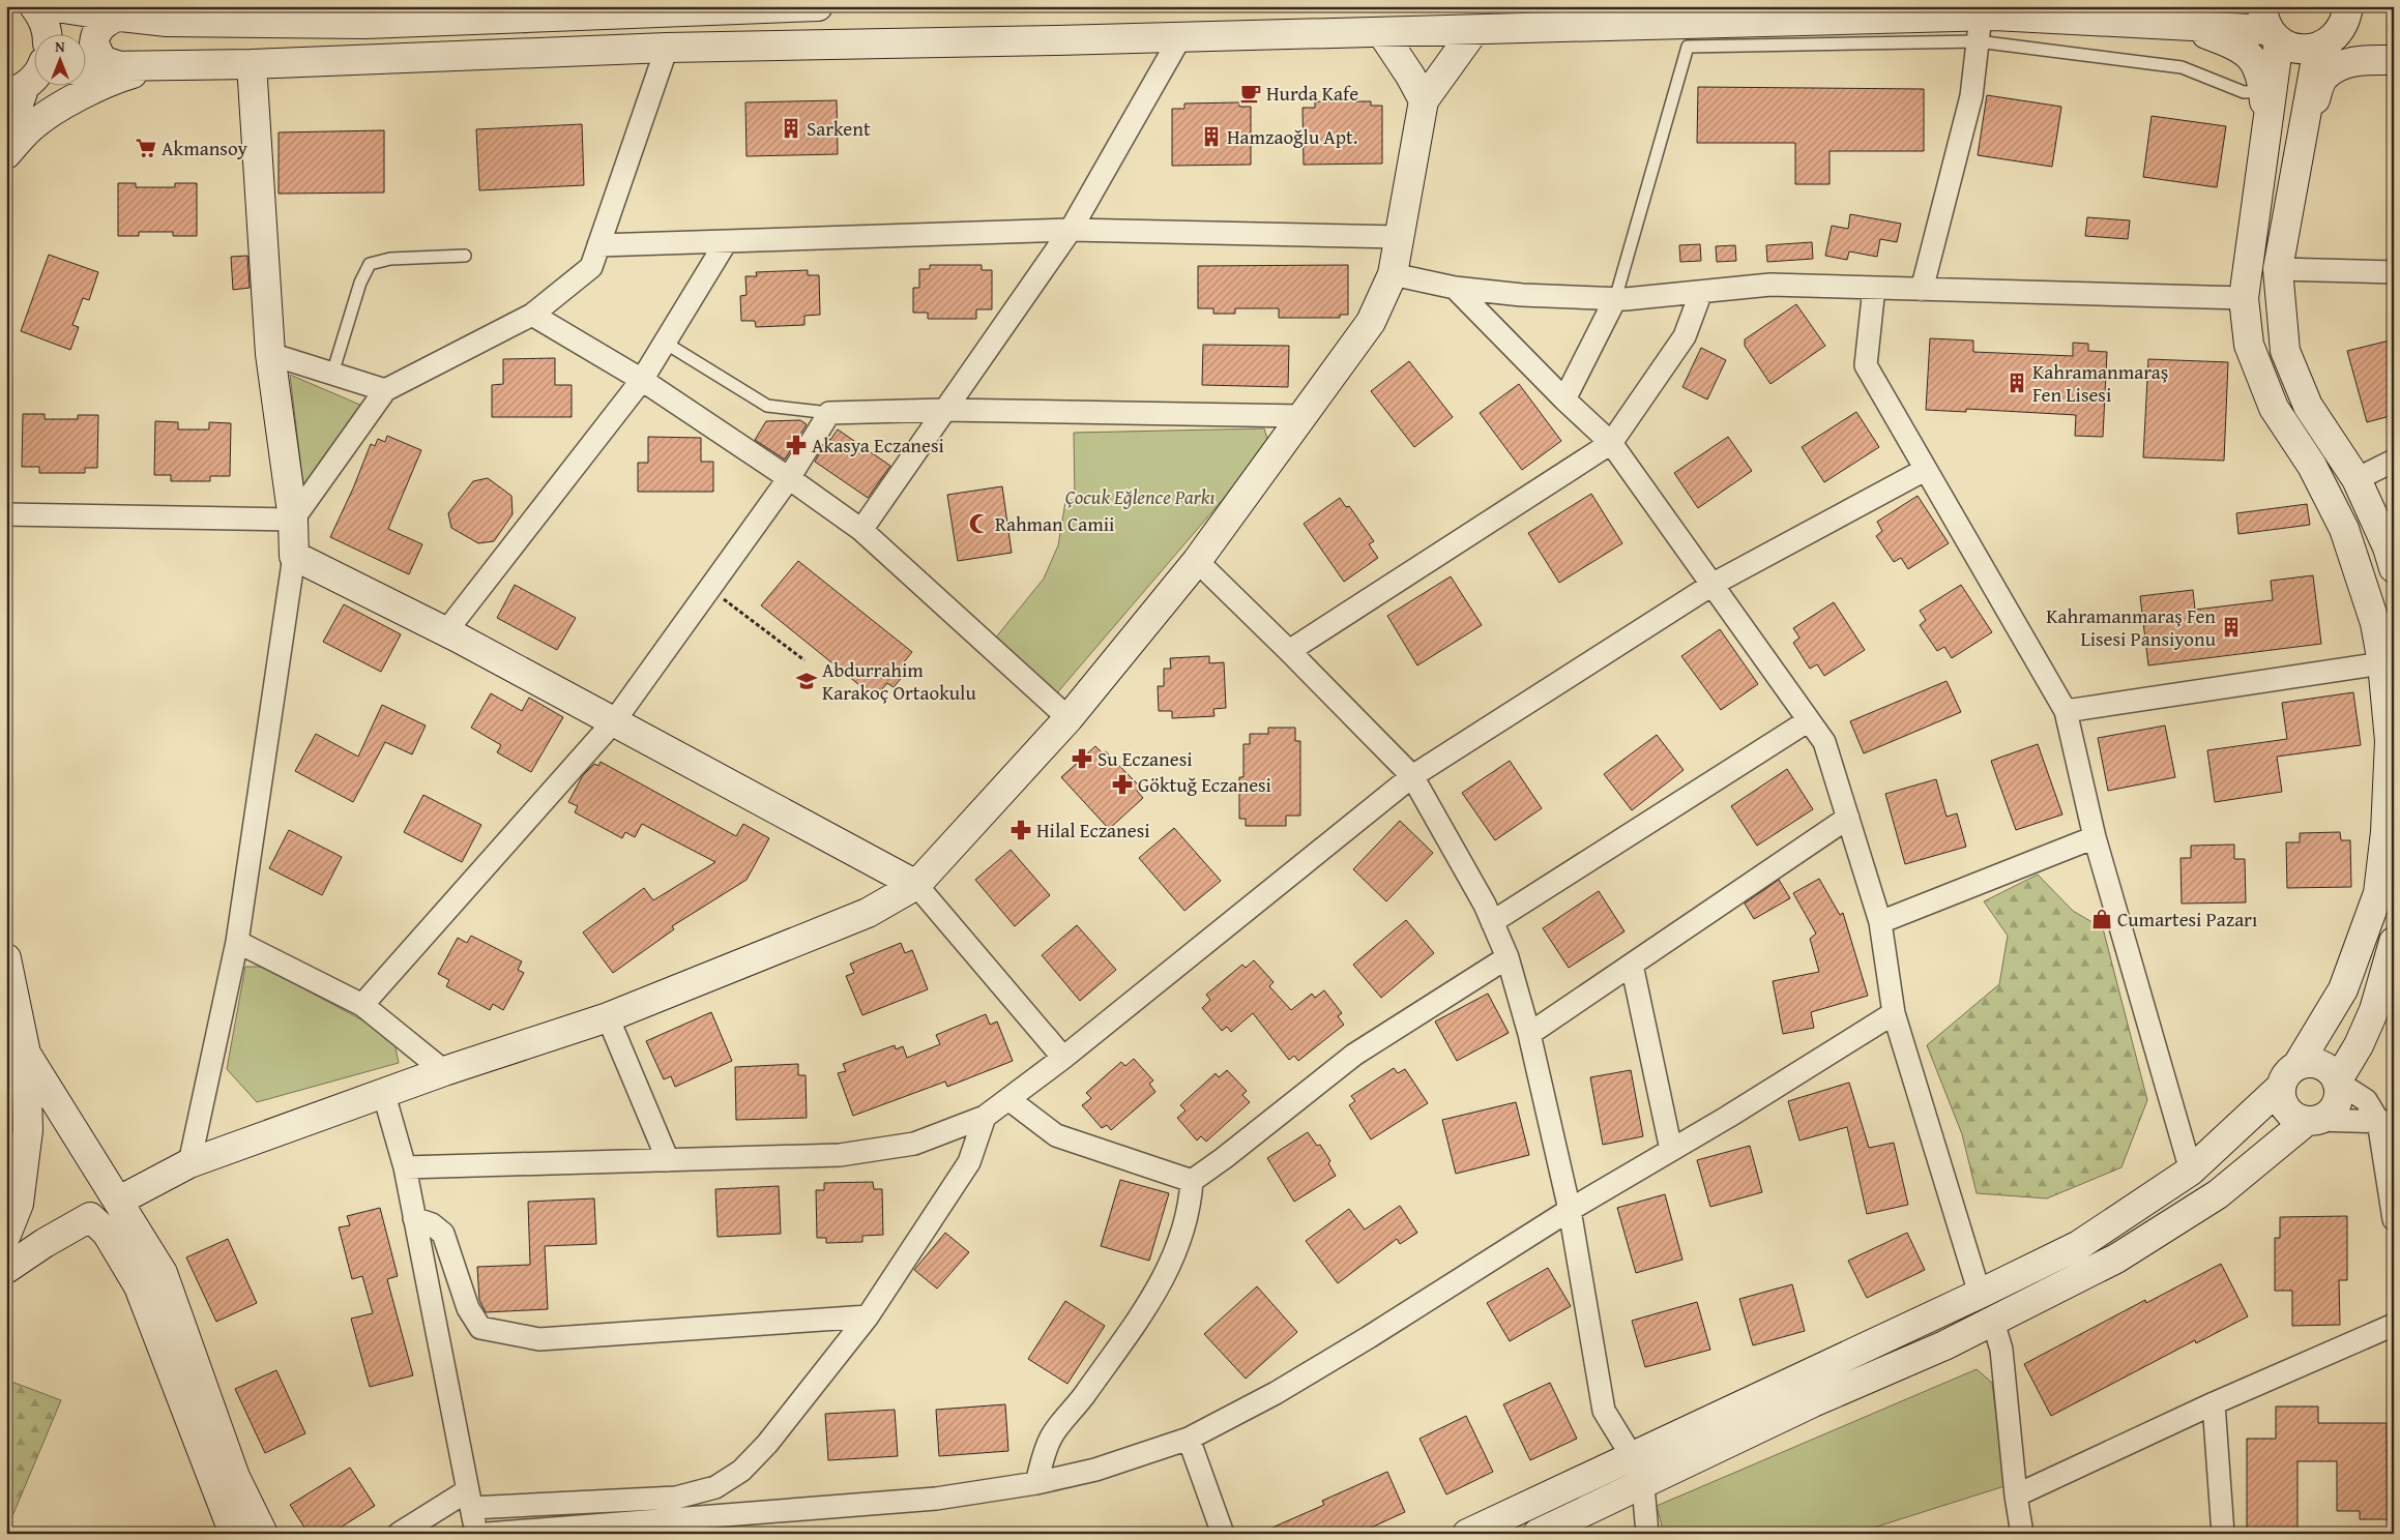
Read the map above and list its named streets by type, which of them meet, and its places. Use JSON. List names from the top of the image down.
{
  "parks": ["Çocuk Eğlence Parkı"],
  "places": {
    "cafe": ["Hurda Kafe"],
    "building": [
      "Sarkent",
      "Hamzaoğlu Apt.",
      "Kahramanmaraş Fen Lisesi",
      "Kahramanmaraş Fen Lisesi Pansiyonu"
    ],
    "supermarket": ["Akmansoy"],
    "pharmacy": [
      "Akasya Eczanesi",
      "Su Eczanesi",
      "Göktuğ Eczanesi",
      "Hilal Eczanesi"
    ],
    "mosque": ["Rahman Camii"],
    "school or university": ["Abdurrahim Karakoç Ortaokulu"],
    "shop": ["Cumartesi Pazarı"]
  },
  "north": "top"
}
